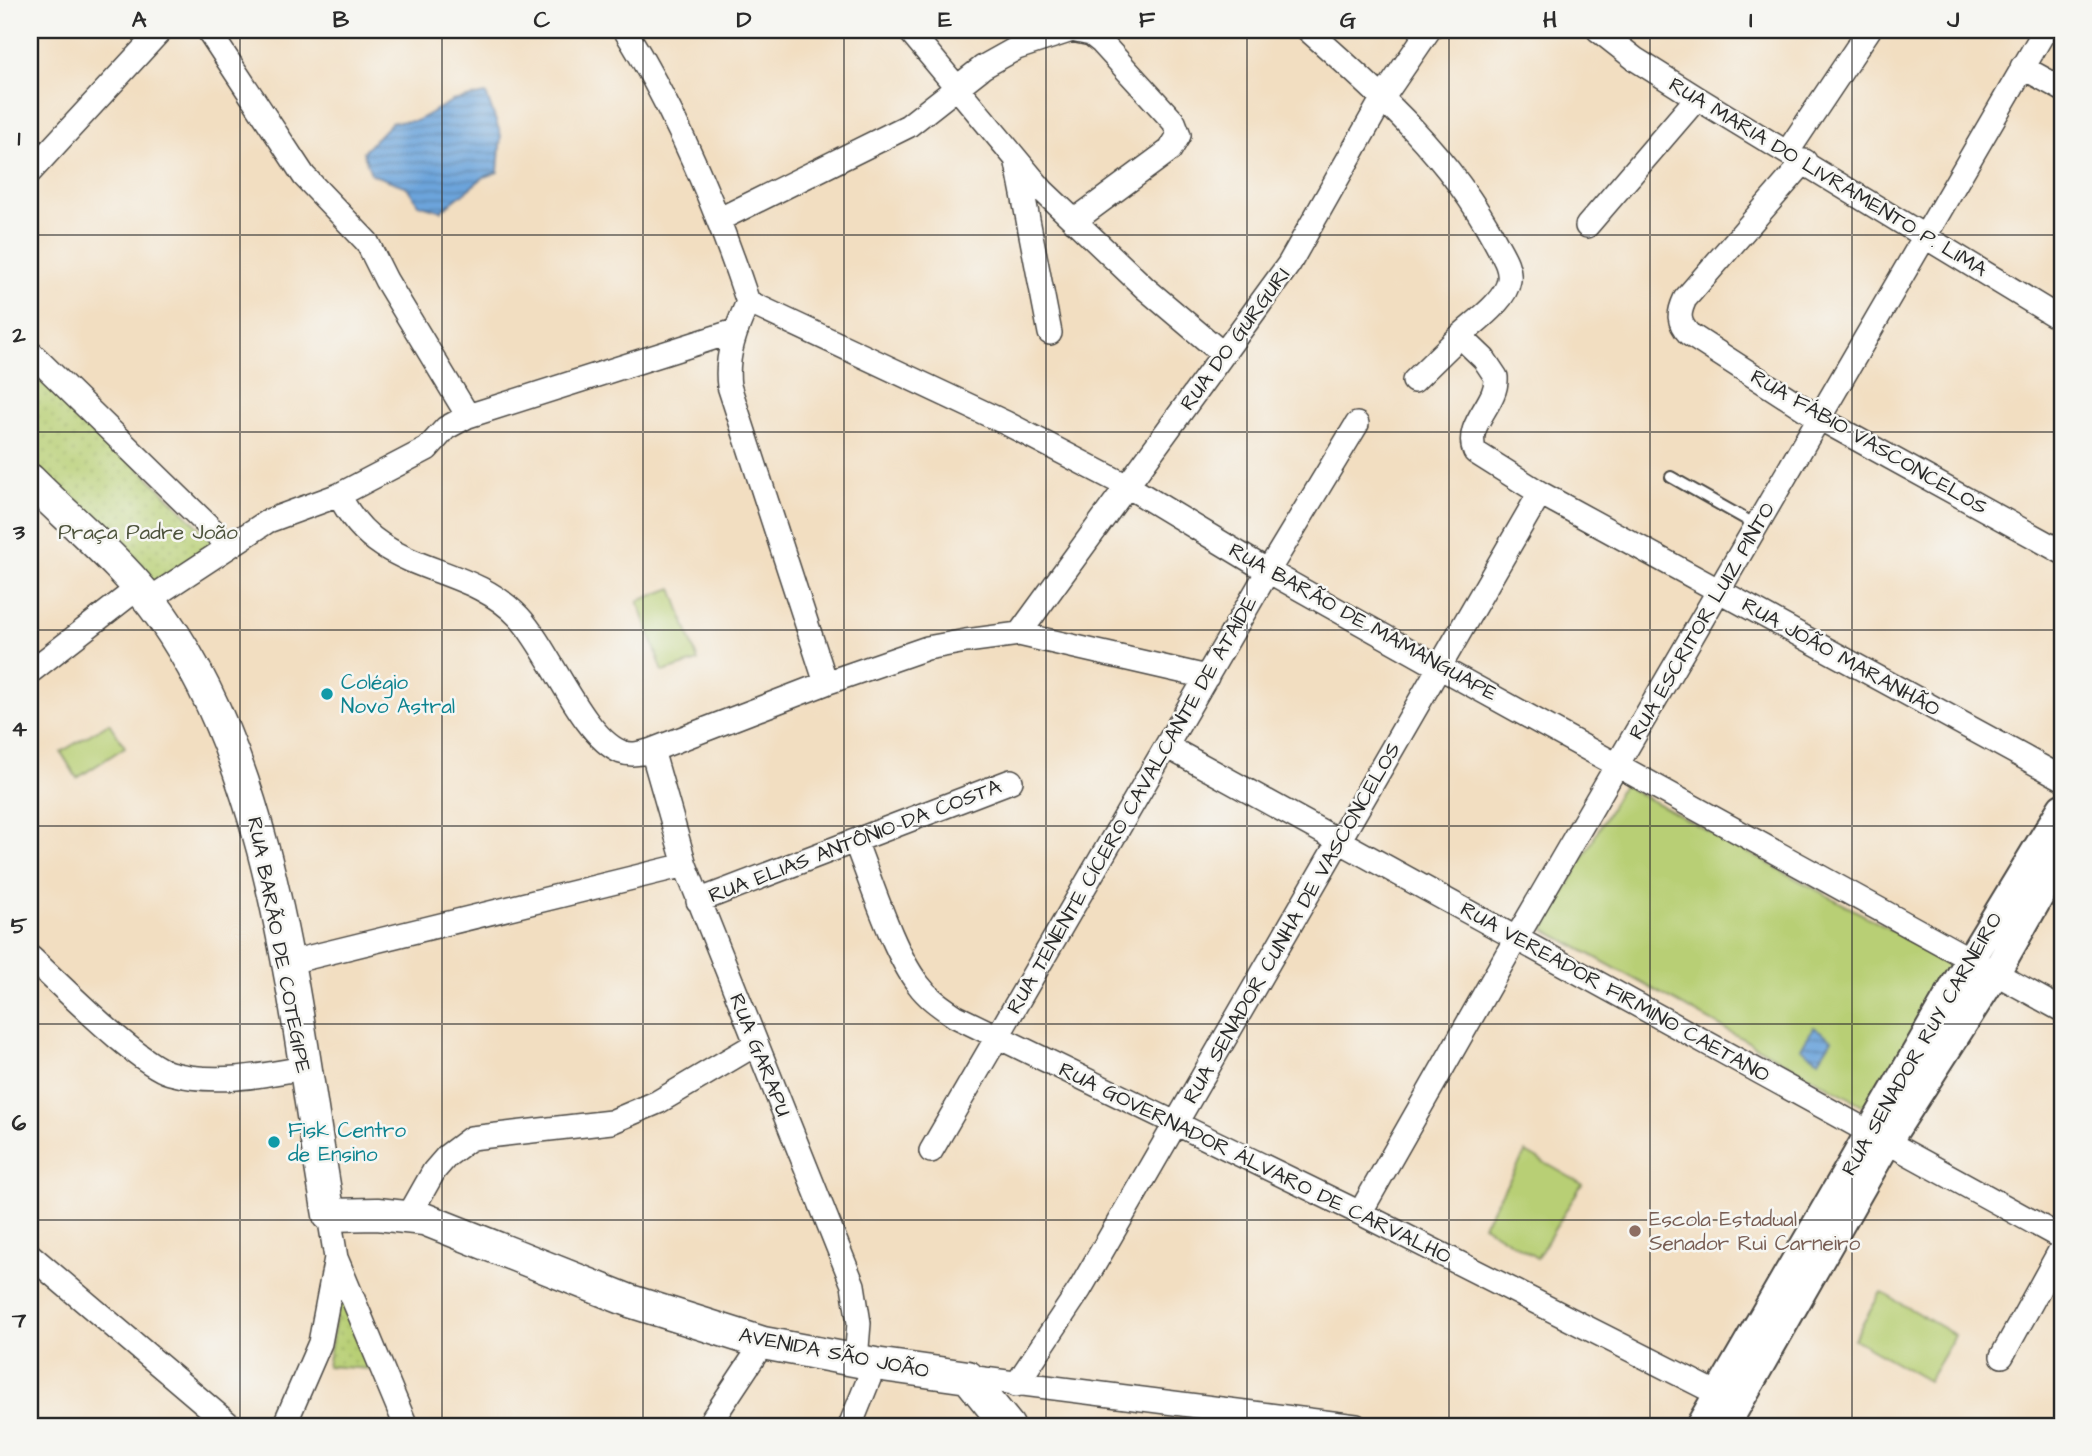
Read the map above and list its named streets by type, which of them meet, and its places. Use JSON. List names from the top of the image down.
{
  "streets": {
    "main road": ["RUA BARÃO DE COTEGIPE", "AVENIDA SÃO JOÃO"],
    "street": [
      "RUA MARIA DO LIVRAMENTO P. LIMA",
      "RUA DO GURGURI",
      "RUA FÁBIO VASCONCELOS",
      "RUA ESCRITOR LUIZ PINTO",
      "RUA BARÃO DE MAMANGUAPE",
      "RUA JOÃO MARANHÃO",
      "RUA TENENTE CÍCERO CAVALCANTE DE ATAÍDE",
      "RUA ELIAS ANTÔNIO DA COSTA",
      "RUA SENADOR CUNHA DE VASCONCELOS",
      "RUA VEREADOR FIRMINO CAETANO",
      "RUA SENADOR RUY CARNEIRO",
      "RUA GARAPU",
      "RUA GOVERNADOR ÁLVARO DE CARVALHO"
    ]
  },
  "crossings": [
    ["RUA MARIA DO LIVRAMENTO P. LIMA", "RUA FÁBIO VASCONCELOS"],
    ["RUA MARIA DO LIVRAMENTO P. LIMA", "RUA ESCRITOR LUIZ PINTO"],
    ["RUA DO GURGURI", "RUA BARÃO DE MAMANGUAPE"],
    ["RUA FÁBIO VASCONCELOS", "RUA ESCRITOR LUIZ PINTO"],
    ["RUA ESCRITOR LUIZ PINTO", "RUA BARÃO DE MAMANGUAPE"],
    ["RUA ESCRITOR LUIZ PINTO", "RUA JOÃO MARANHÃO"],
    ["RUA ESCRITOR LUIZ PINTO", "RUA VEREADOR FIRMINO CAETANO"],
    ["RUA ESCRITOR LUIZ PINTO", "RUA GOVERNADOR ÁLVARO DE CARVALHO"],
    ["RUA BARÃO DE MAMANGUAPE", "RUA TENENTE CÍCERO CAVALCANTE DE ATAÍDE"],
    ["RUA BARÃO DE MAMANGUAPE", "RUA SENADOR CUNHA DE VASCONCELOS"],
    ["RUA BARÃO DE MAMANGUAPE", "RUA SENADOR RUY CARNEIRO"],
    ["RUA JOÃO MARANHÃO", "RUA SENADOR CUNHA DE VASCONCELOS"],
    ["RUA TENENTE CÍCERO CAVALCANTE DE ATAÍDE", "RUA VEREADOR FIRMINO CAETANO"],
    ["RUA TENENTE CÍCERO CAVALCANTE DE ATAÍDE", "RUA GOVERNADOR ÁLVARO DE CARVALHO"],
    ["RUA ELIAS ANTÔNIO DA COSTA", "RUA GARAPU"],
    ["RUA ELIAS ANTÔNIO DA COSTA", "RUA GOVERNADOR ÁLVARO DE CARVALHO"],
    ["RUA SENADOR CUNHA DE VASCONCELOS", "RUA VEREADOR FIRMINO CAETANO"],
    ["RUA SENADOR CUNHA DE VASCONCELOS", "RUA GOVERNADOR ÁLVARO DE CARVALHO"],
    ["RUA SENADOR CUNHA DE VASCONCELOS", "AVENIDA SÃO JOÃO"],
    ["RUA BARÃO DE COTEGIPE", "AVENIDA SÃO JOÃO"],
    ["RUA VEREADOR FIRMINO CAETANO", "RUA SENADOR RUY CARNEIRO"],
    ["RUA SENADOR RUY CARNEIRO", "RUA GOVERNADOR ÁLVARO DE CARVALHO"],
    ["RUA GARAPU", "AVENIDA SÃO JOÃO"]
  ],
  "parks": ["Praça Padre João"],
  "places": ["Colégio Novo Astral", "Fisk Centro de Ensino", "Escola Estadual Senador Rui Carneiro"],
  "grid": {
    "columns": [
      "A",
      "B",
      "C",
      "D",
      "E",
      "F",
      "G",
      "H",
      "I",
      "J"
    ],
    "rows": [
      "1",
      "2",
      "3",
      "4",
      "5",
      "6",
      "7"
    ]
  }
}
